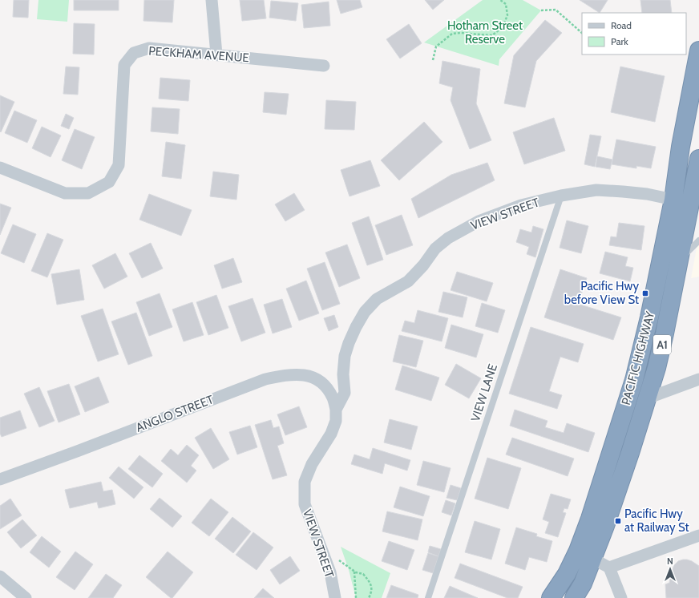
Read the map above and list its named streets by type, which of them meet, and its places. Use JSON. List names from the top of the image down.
{
  "streets": {
    "highway": ["A1", "PACIFIC HIGHWAY"],
    "street": ["PECKHAM AVENUE", "VIEW STREET", "ANGLO STREET"],
    "lane": ["VIEW LANE"]
  },
  "crossings": [
    ["VIEW STREET", "PACIFIC HIGHWAY"],
    ["VIEW STREET", "VIEW LANE"],
    ["VIEW STREET", "ANGLO STREET"]
  ],
  "parks": ["Hotham Street Reserve"],
  "places": {
    "transit": ["Pacific Hwy before View St", "Pacific Hwy at Railway St"]
  },
  "legend": ["Road", "Park"],
  "north": "top"
}
